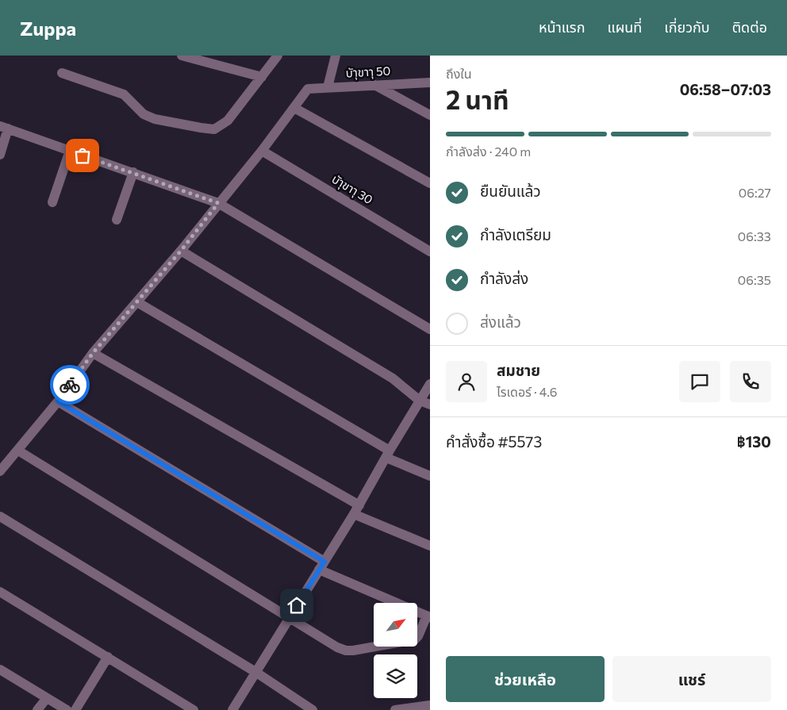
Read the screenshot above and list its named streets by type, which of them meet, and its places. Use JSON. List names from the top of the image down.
{
  "streets": {
    "street": ["บัาุขาาุ 50", "บัาุขาาุ 30"]
  },
  "north": "top right",
  "page": {
    "header": "Zuppa",
    "nav": [
      "หน้าแรก",
      "แผนที่",
      "เกี่ยวกับ",
      "ติดต่อ"
    ],
    "heading": ["2 นาที", "ถึงใน", "06:58–07:03"],
    "panel": [
      "สมชาย",
      "ไรเดอร์ · 4.6",
      "คำสั่งซื้อ #5573",
      "฿130"
    ],
    "bar": "กำลังส่ง · 240 m",
    "list": [
      ["ยืนยันแล้ว", "06:27"],
      ["กำลังเตรียม", "06:33"],
      ["กำลังส่ง", "06:35"],
      "ส่งแล้ว"
    ],
    "buttons": ["ช่วยเหลือ", "แชร์"]
  }
}
